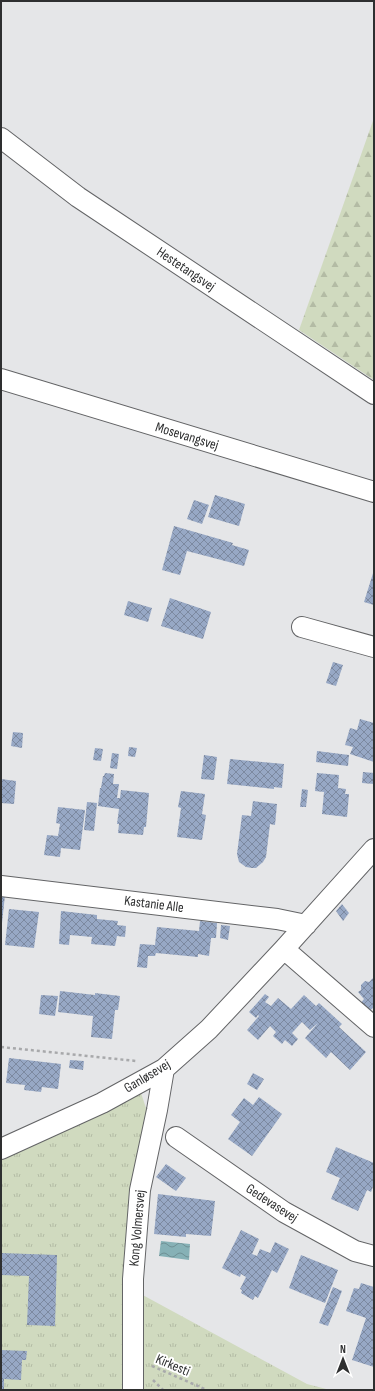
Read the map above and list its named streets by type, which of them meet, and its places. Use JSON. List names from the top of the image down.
{
  "streets": {
    "street": [
      "Hestetangsvej",
      "Mosevangsvej",
      "Kastanie Alle",
      "Ganløsevej",
      "Gedevasevej",
      "Kong Volmersvej"
    ],
    "path": ["Kirkesti"]
  },
  "crossings": [
    ["Kastanie Alle", "Ganløsevej"],
    ["Ganløsevej", "Kong Volmersvej"],
    ["Kong Volmersvej", "Kirkesti"]
  ],
  "north": "top"
}
